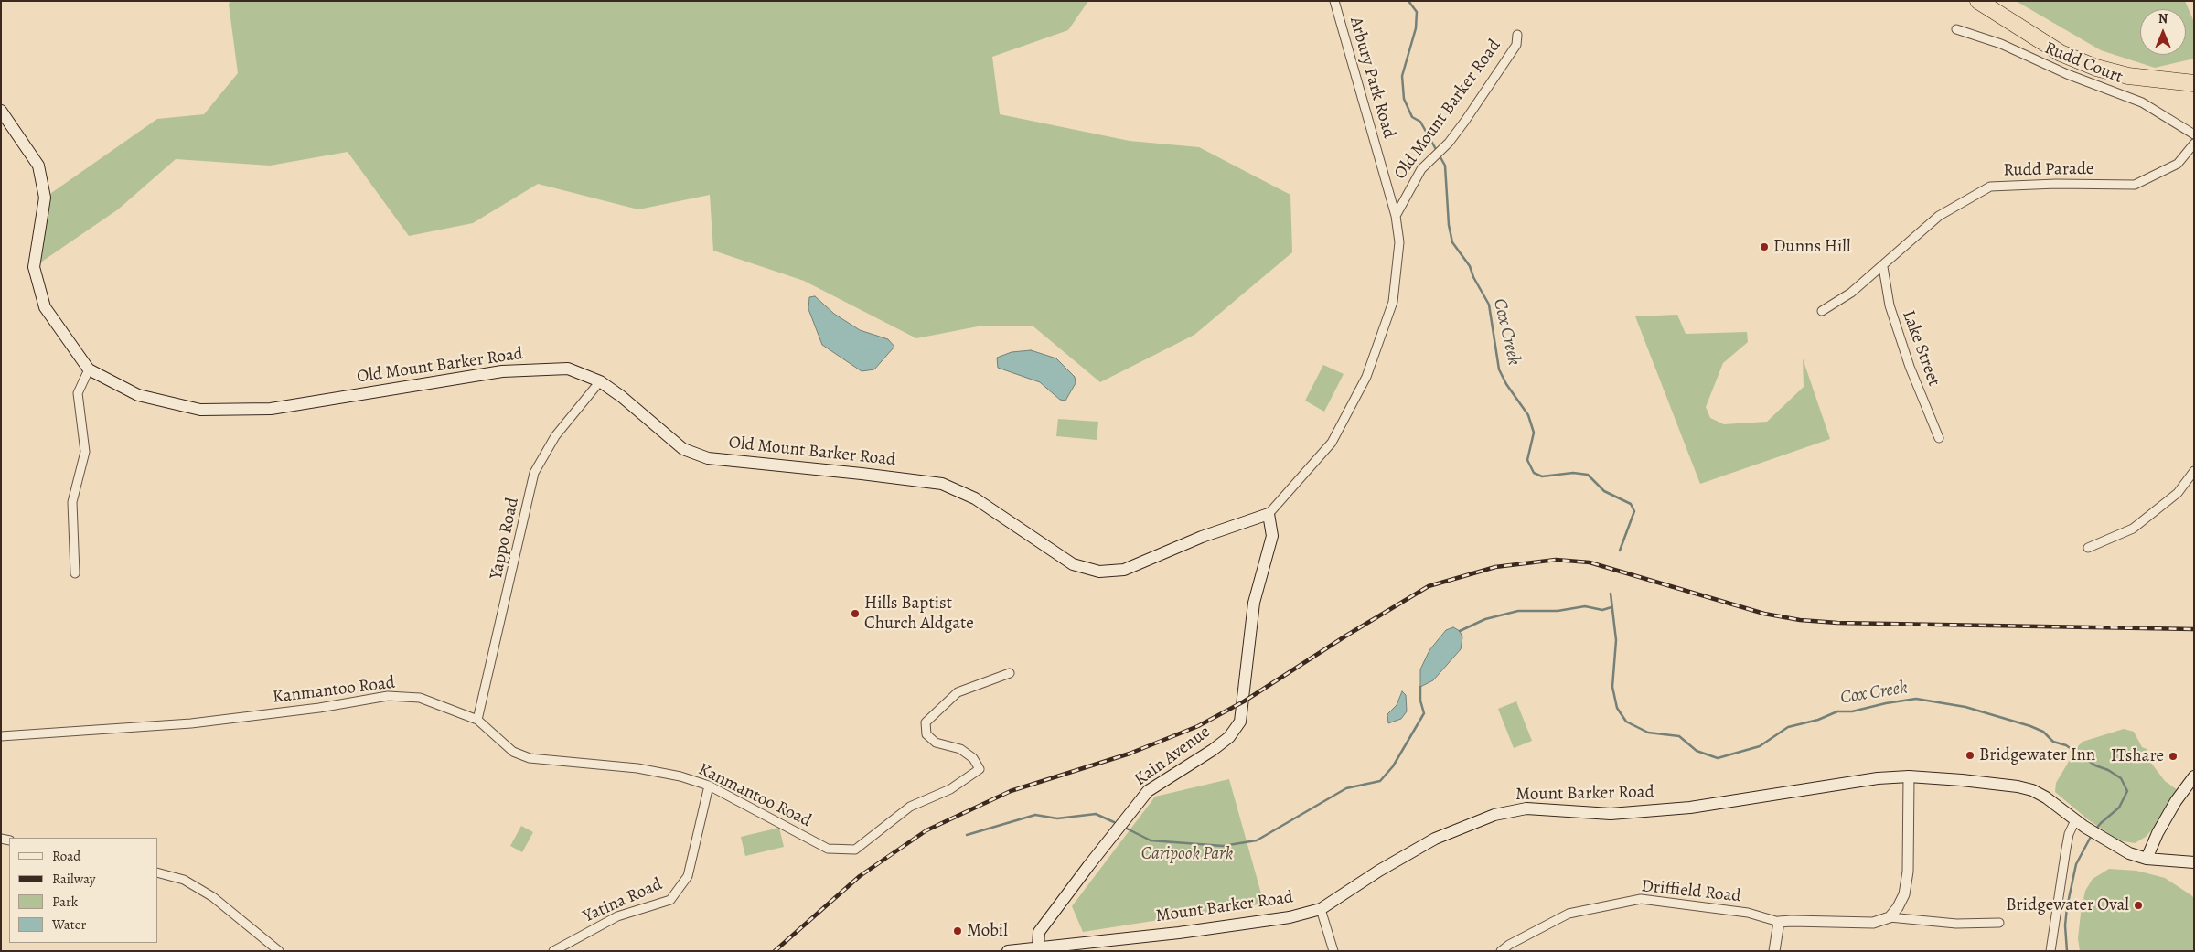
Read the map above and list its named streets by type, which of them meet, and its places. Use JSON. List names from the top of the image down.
{
  "streets": {
    "main road": ["Old Mount Barker Road", "Kain Avenue", "Mount Barker Road"],
    "street": [
      "Rudd Court",
      "Arbury Park Road",
      "Rudd Parade",
      "Lake Street",
      "Yappo Road",
      "Kanmantoo Road",
      "Driffield Road",
      "Yatina Road"
    ]
  },
  "crossings": [
    ["Arbury Park Road", "Old Mount Barker Road"],
    ["Old Mount Barker Road", "Yappo Road"],
    ["Old Mount Barker Road", "Kain Avenue"],
    ["Rudd Parade", "Lake Street"],
    ["Yappo Road", "Kanmantoo Road"],
    ["Kanmantoo Road", "Yatina Road"],
    ["Kain Avenue", "Mount Barker Road"]
  ],
  "water": ["Cox Creek"],
  "parks": ["Caripook Park"],
  "places": [
    "Dunns Hill",
    "Hills Baptist Church Aldgate",
    "Bridgewater Inn",
    "ITshare",
    "Bridgewater Oval",
    "Mobil"
  ],
  "legend": [
    "Road",
    "Railway",
    "Park",
    "Water"
  ],
  "north": "top"
}
